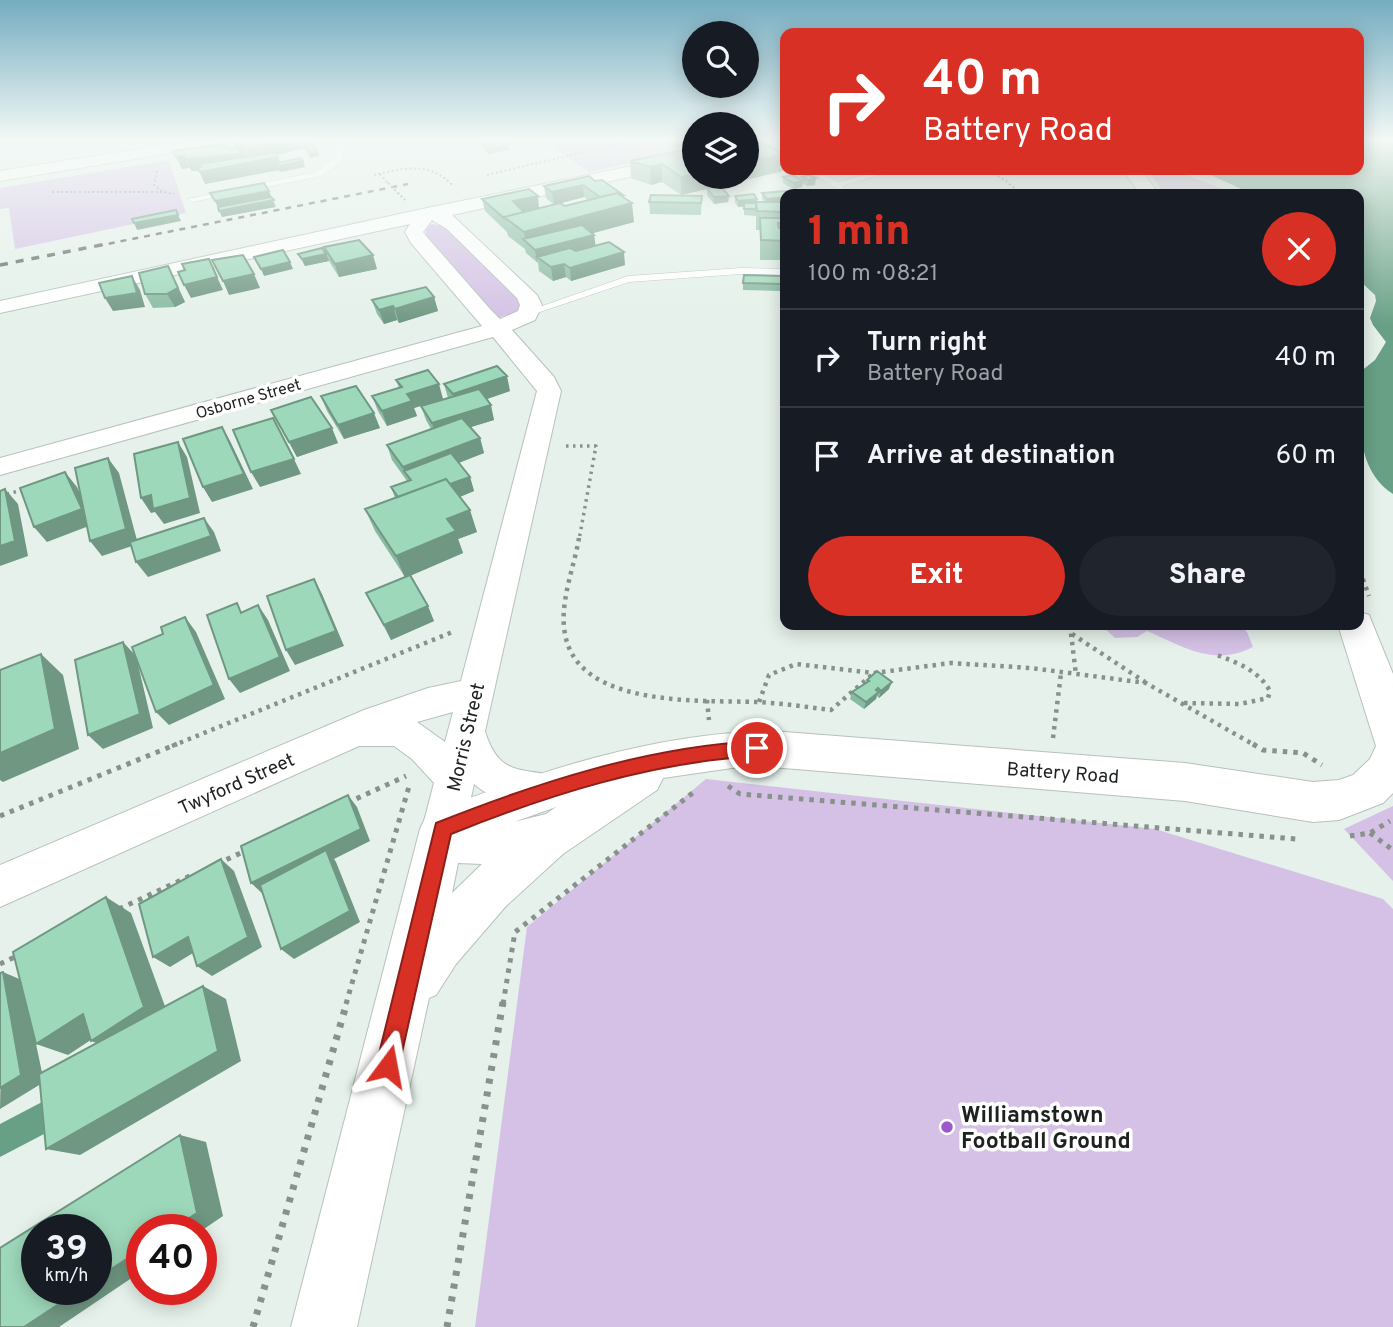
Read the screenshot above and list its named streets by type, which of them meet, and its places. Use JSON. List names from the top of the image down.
{
  "streets": {
    "street": [
      "Osborne Street",
      "Morris Street",
      "Battery Road",
      "Twyford Street"
    ]
  },
  "crossings": [
    ["Osborne Street", "Morris Street"],
    ["Morris Street", "Battery Road"],
    ["Morris Street", "Twyford Street"]
  ],
  "places": ["Williamstown Football Ground"],
  "page": {
    "turn": ["40 m", "Battery Road"],
    "heading": ["1 min", "100 m · 08:21"],
    "list": [
      {
        "name": "Turn right",
        "note": "Battery Road",
        "value": "40 m"
      },
      {
        "name": "Arrive at destination",
        "value": "60 m"
      }
    ],
    "buttons": ["Exit", "Share"],
    "speed": "39 km/h",
    "limit": "40"
  }
}
